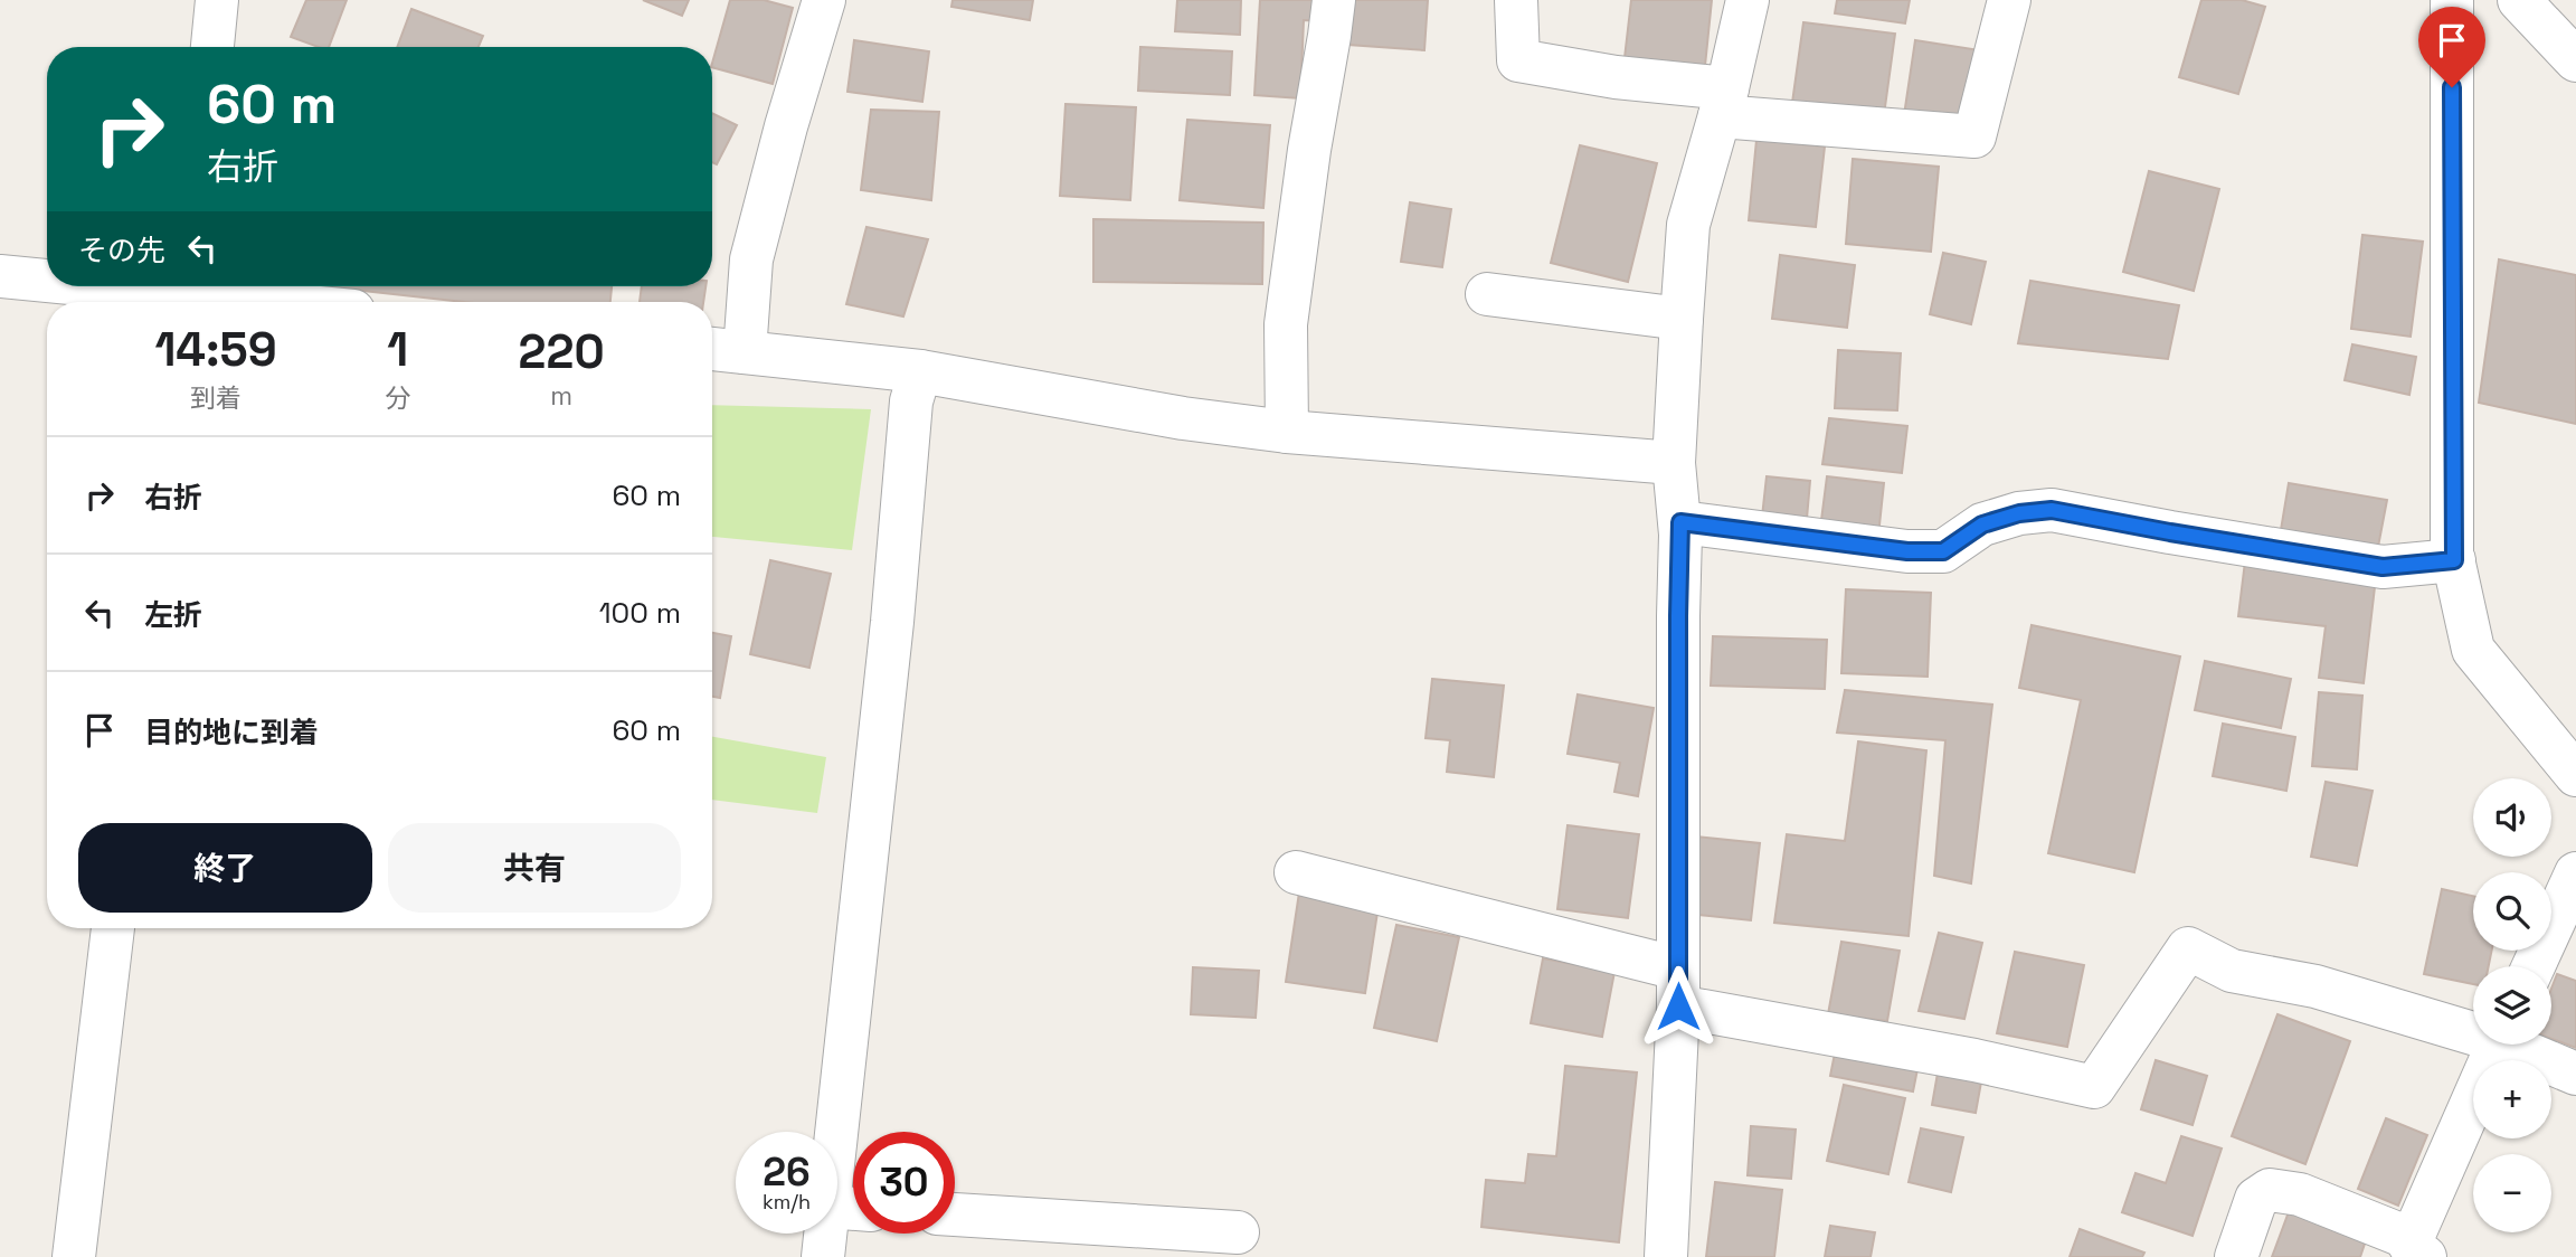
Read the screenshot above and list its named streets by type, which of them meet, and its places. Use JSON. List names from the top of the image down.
{
  "page": {
    "turn": ["60 m", "右折"],
    "then": "その先",
    "eta": [
      "14:59",
      "到着",
      "1",
      "分",
      "220",
      "m"
    ],
    "list": [
      {
        "name": "右折",
        "value": "60 m"
      },
      {
        "name": "左折",
        "value": "100 m"
      },
      {
        "name": "目的地に到着",
        "value": "60 m"
      }
    ],
    "map_buttons": ["+", "−"],
    "buttons": ["終了", "共有"],
    "speed": "26 km/h",
    "limit": "30"
  }
}
